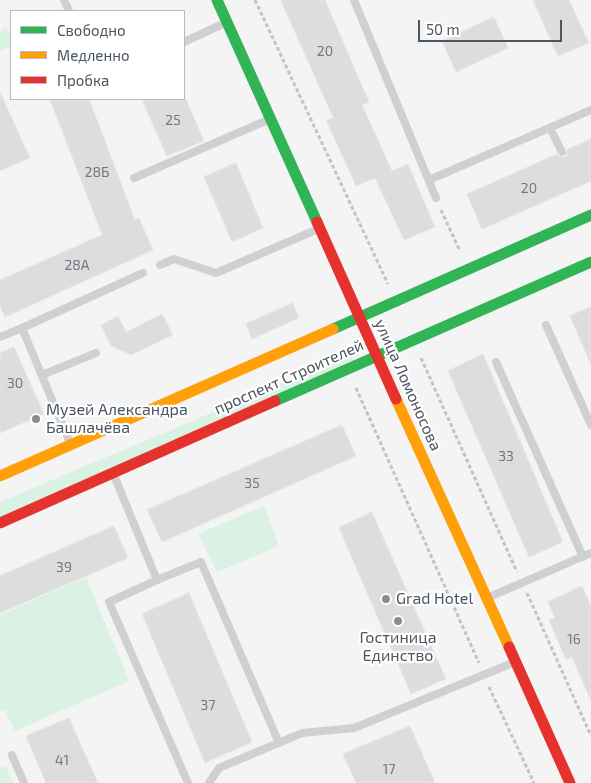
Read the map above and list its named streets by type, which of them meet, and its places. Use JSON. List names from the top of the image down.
{
  "streets": {
    "main road": ["проспект Строителей", "улица Ломоносова"]
  },
  "crossings": [
    ["проспект Строителей", "улица Ломоносова"]
  ],
  "places": ["Музей Александра Башлачёва", "Grad Hotel", "Гостиница Единство"],
  "house_numbers": [
    "20",
    "25",
    "28Б",
    "20",
    "28А",
    "30",
    "33",
    "35",
    "39",
    "16",
    "37",
    "41",
    "17"
  ],
  "legend": ["Свободно", "Медленно", "Пробка"],
  "scale_bar": "50 m"
}
